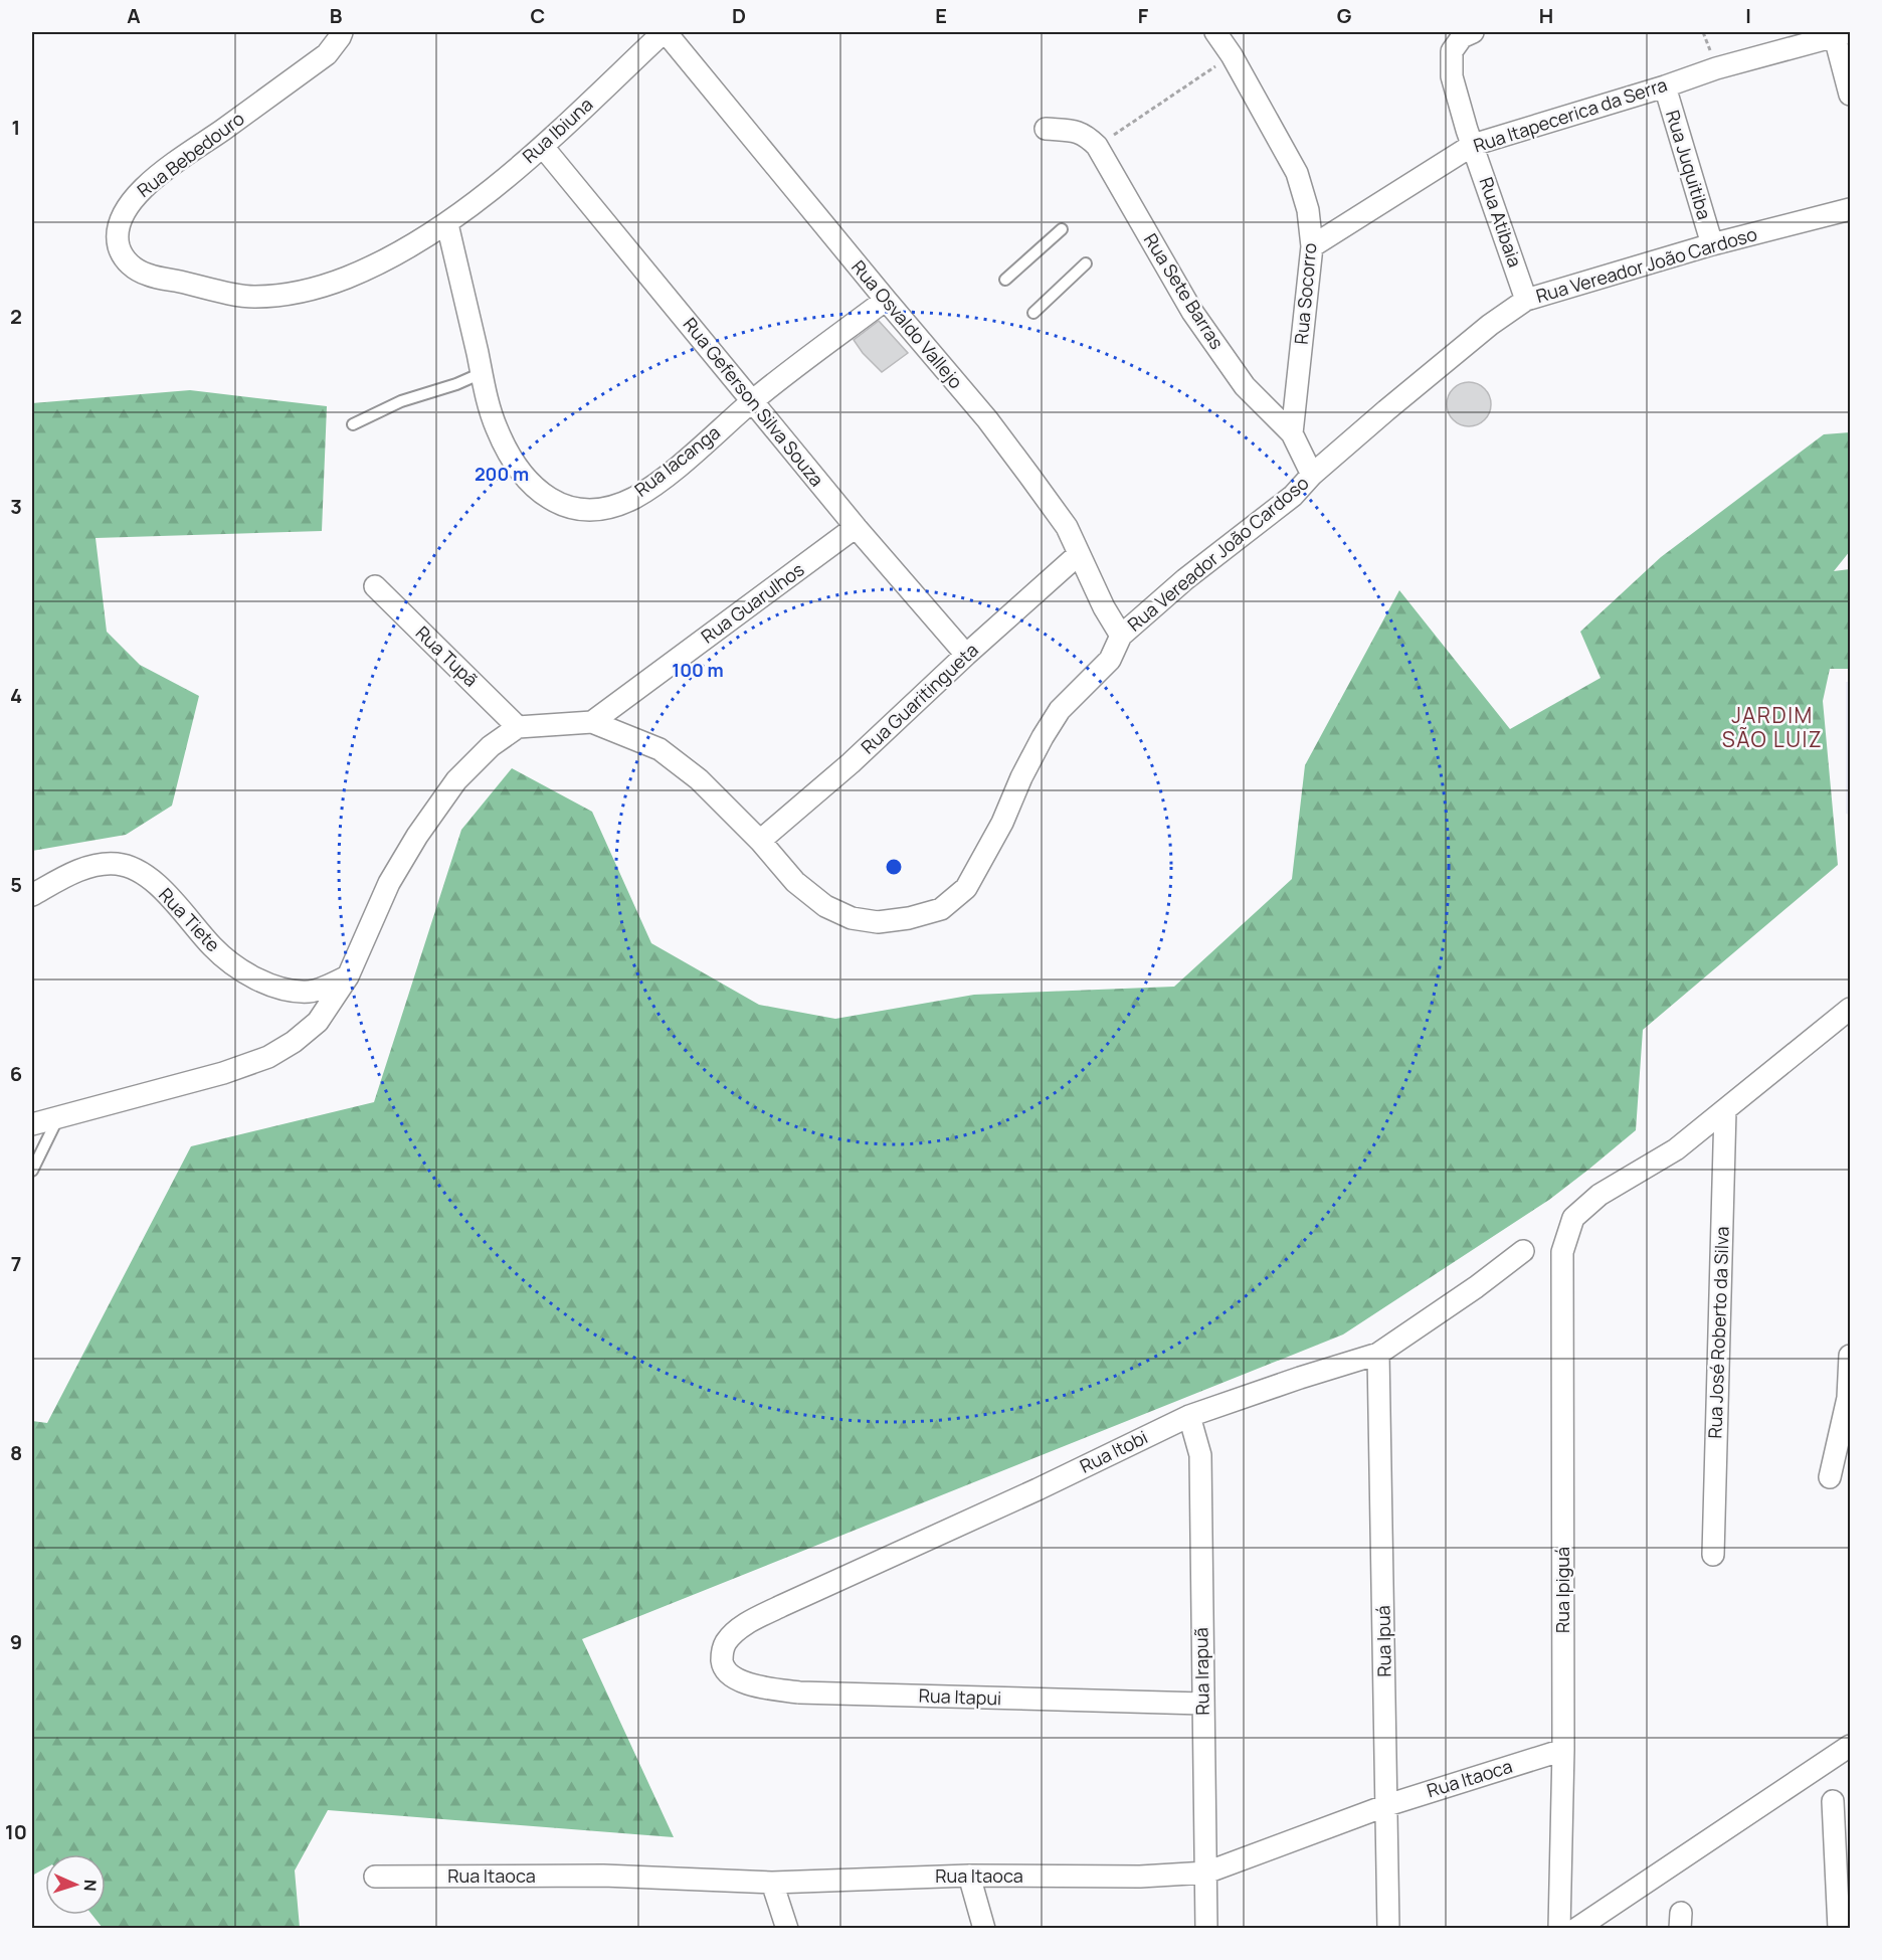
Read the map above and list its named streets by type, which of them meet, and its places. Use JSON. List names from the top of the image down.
{
  "streets": {
    "street": [
      "Rua Itapecerica da Serra",
      "Rua Ibiuna",
      "Rua Bebedouro",
      "Rua Juquitiba",
      "Rua Atibaia",
      "Rua Vereador João Cardoso",
      "Rua Sete Barras",
      "Rua Socorro",
      "Rua Osvaldo Vallejo",
      "Rua Geferson Silva Souza",
      "Rua Iacanga",
      "Rua Guarulhos",
      "Rua Tupã",
      "Rua Guaritingueta",
      "Rua Tiete",
      "Rua José Roberto da Silva",
      "Rua Itobi",
      "Rua Ipiguá",
      "Rua Ipuá",
      "Rua Irapuã",
      "Rua Itapui",
      "Rua Itaoca"
    ]
  },
  "crossings": [
    ["Rua Itapecerica da Serra", "Rua Juquitiba"],
    ["Rua Itapecerica da Serra", "Rua Atibaia"],
    ["Rua Itapecerica da Serra", "Rua Socorro"],
    ["Rua Ibiuna", "Rua Bebedouro"],
    ["Rua Ibiuna", "Rua Osvaldo Vallejo"],
    ["Rua Ibiuna", "Rua Geferson Silva Souza"],
    ["Rua Ibiuna", "Rua Iacanga"],
    ["Rua Bebedouro", "Rua Iacanga"],
    ["Rua Juquitiba", "Rua Vereador João Cardoso"],
    ["Rua Atibaia", "Rua Vereador João Cardoso"],
    ["Rua Vereador João Cardoso", "Rua Sete Barras"],
    ["Rua Vereador João Cardoso", "Rua Osvaldo Vallejo"],
    ["Rua Vereador João Cardoso", "Rua Guarulhos"],
    ["Rua Vereador João Cardoso", "Rua Guaritingueta"],
    ["Rua Sete Barras", "Rua Socorro"],
    ["Rua Osvaldo Vallejo", "Rua Iacanga"],
    ["Rua Osvaldo Vallejo", "Rua Guaritingueta"],
    ["Rua Geferson Silva Souza", "Rua Iacanga"],
    ["Rua Geferson Silva Souza", "Rua Guarulhos"],
    ["Rua Geferson Silva Souza", "Rua Guaritingueta"],
    ["Rua José Roberto da Silva", "Rua Ipiguá"],
    ["Rua Itobi", "Rua Ipuá"],
    ["Rua Itobi", "Rua Irapuã"],
    ["Rua Itobi", "Rua Itapui"],
    ["Rua Ipiguá", "Rua Itaoca"],
    ["Rua Ipuá", "Rua Itaoca"],
    ["Rua Irapuã", "Rua Itapui"],
    ["Rua Irapuã", "Rua Itaoca"]
  ],
  "districts": ["JARDIM SÃO LUIZ"],
  "north": "right",
  "grid": {
    "columns": [
      "A",
      "B",
      "C",
      "D",
      "E",
      "F",
      "G",
      "H",
      "I"
    ],
    "rows": [
      "1",
      "2",
      "3",
      "4",
      "5",
      "6",
      "7",
      "8",
      "9",
      "10"
    ]
  },
  "rings": ["200 m", "100 m"]
}
